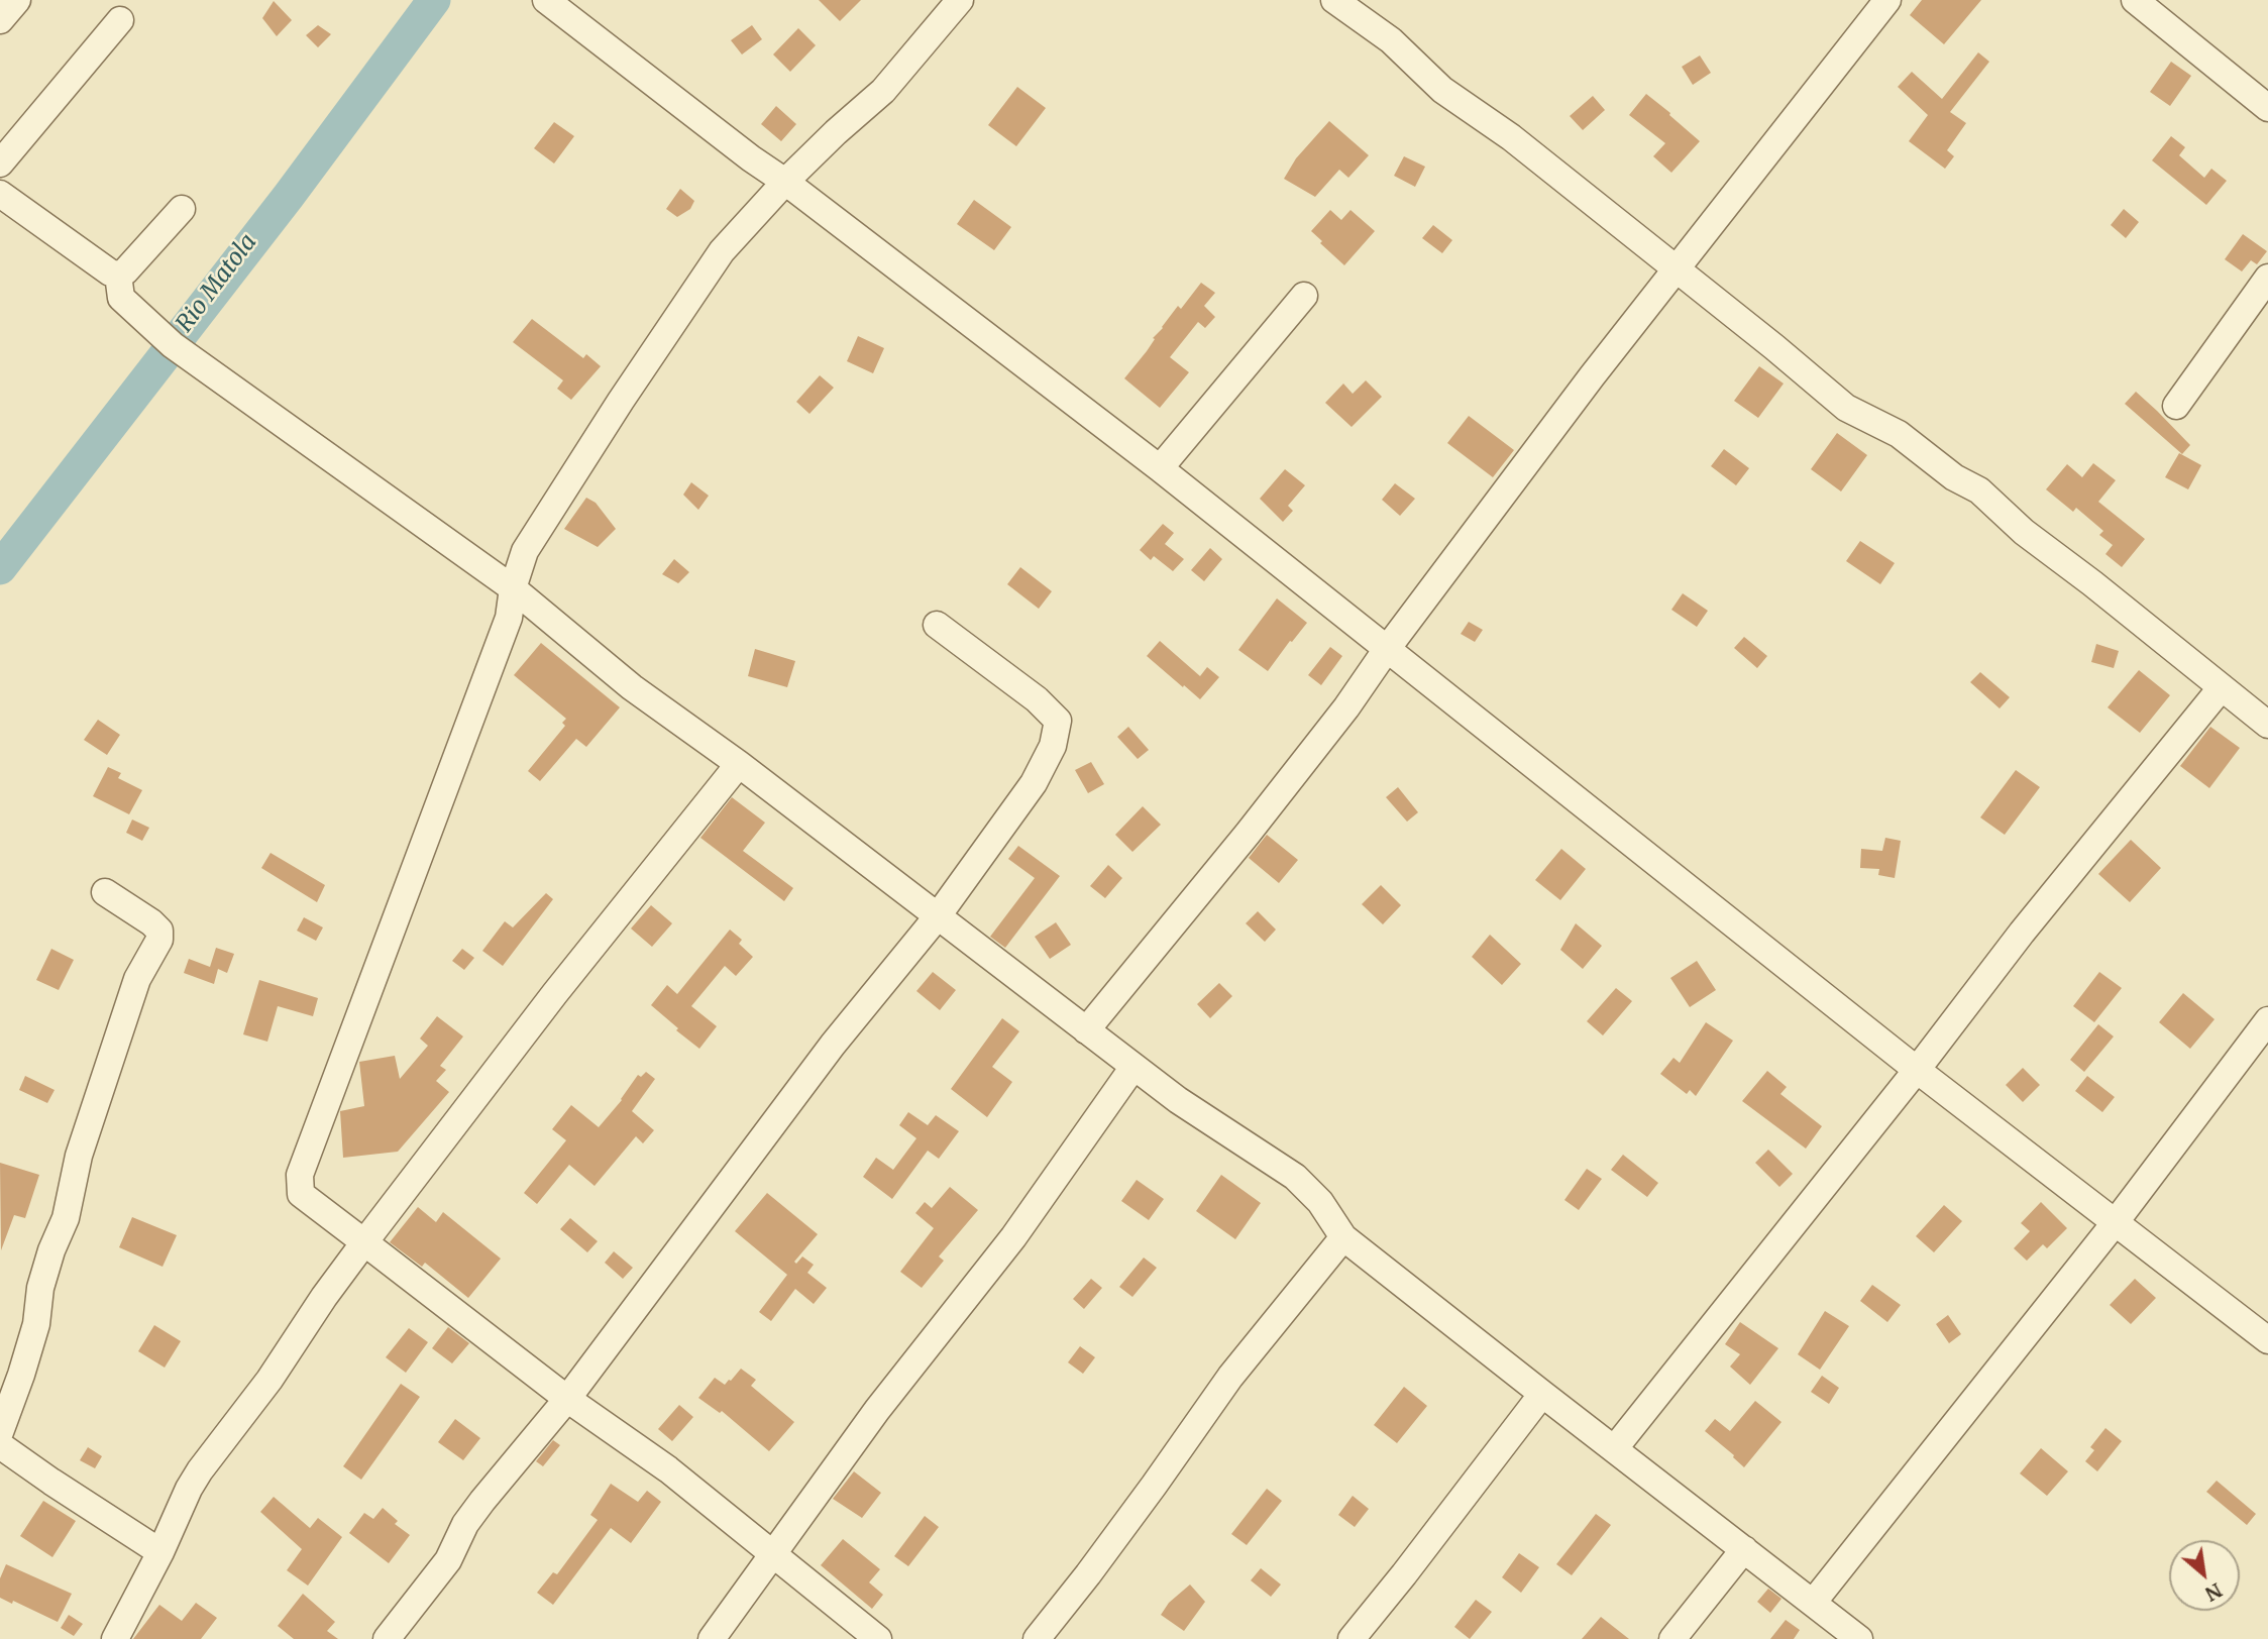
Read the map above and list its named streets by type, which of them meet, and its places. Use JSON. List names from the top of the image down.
{
  "water": ["Rio Matola"],
  "north": "bottom right"
}
